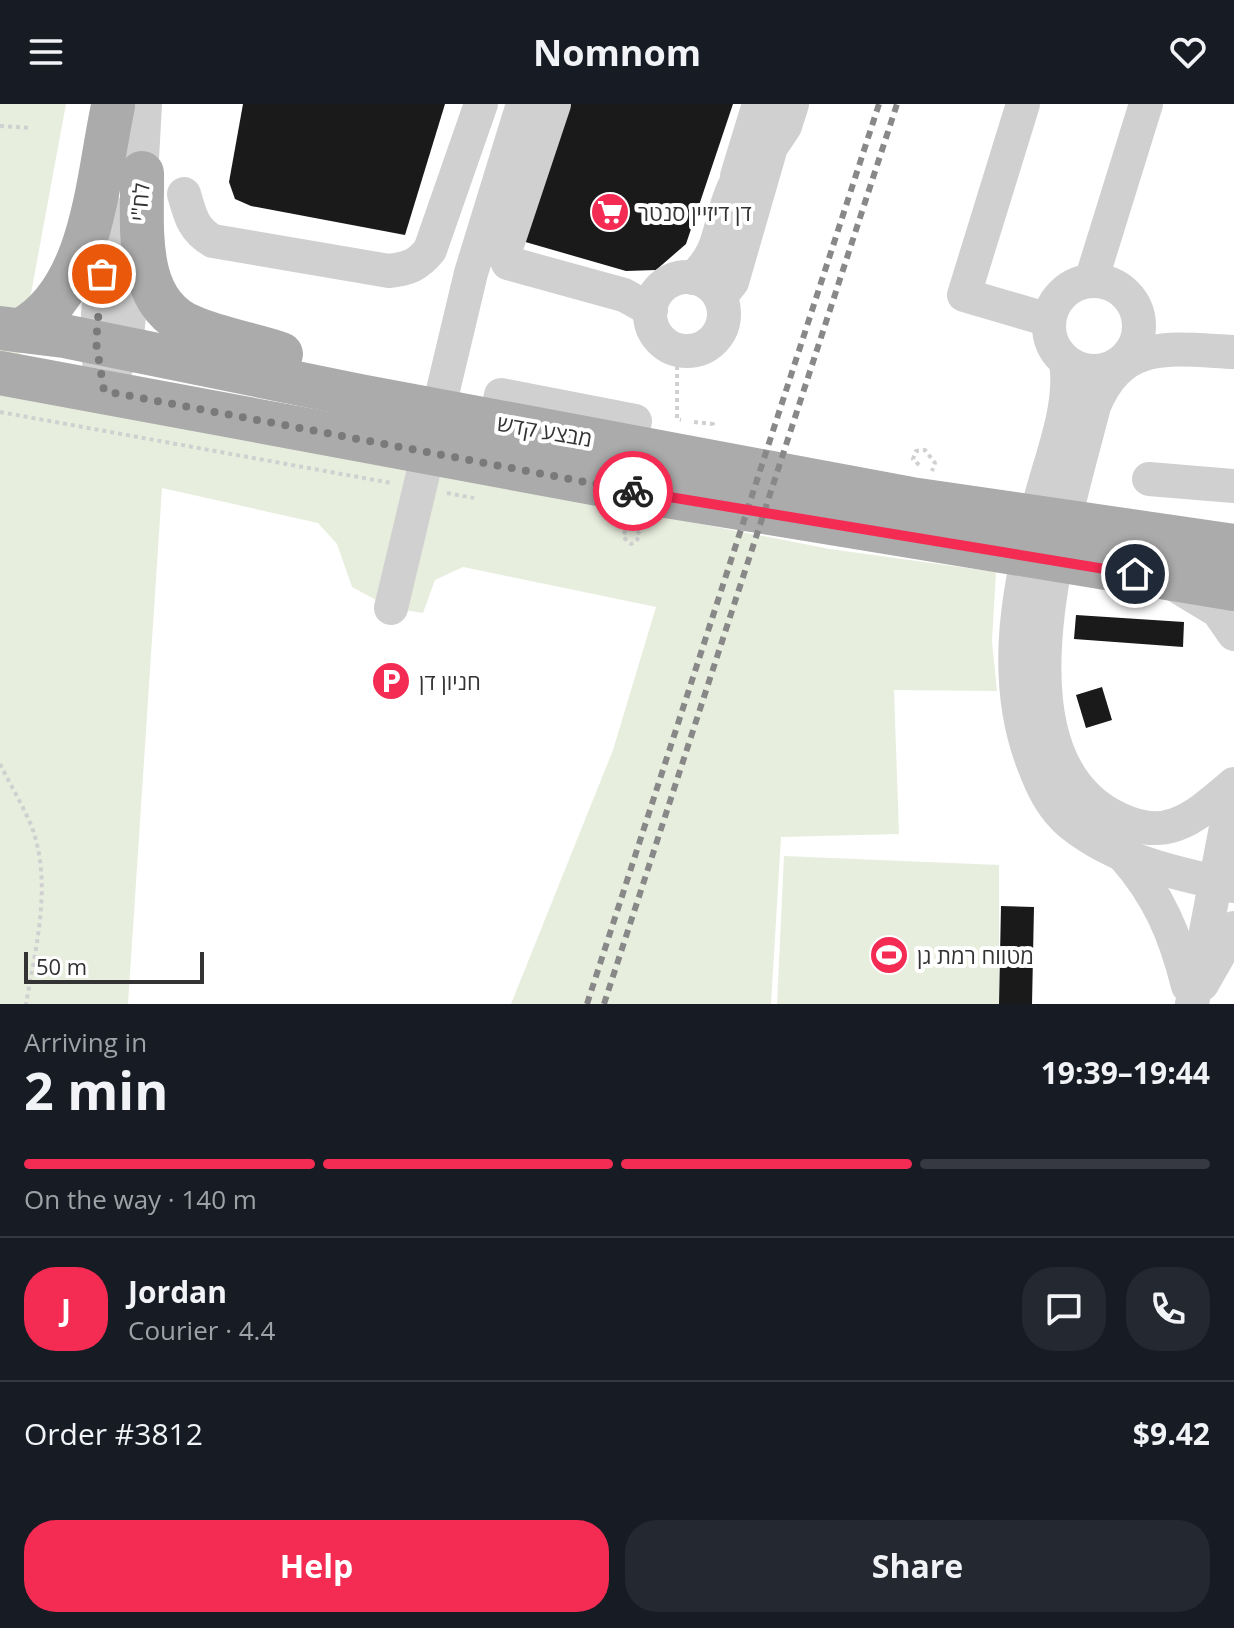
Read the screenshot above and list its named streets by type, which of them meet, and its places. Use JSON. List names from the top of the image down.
{
  "streets": {
    "main road": ["מבצע קדש"],
    "street": ["לח\"י"]
  },
  "crossings": [
    ["לח\"י", "מבצע קדש"]
  ],
  "places": {
    "supermarket": ["דן דיזיין סנטר"],
    "parking": ["חניון דן"],
    "sports": ["מטווח רמת גן"]
  },
  "scale_bar": "50 m",
  "page": {
    "header": "Nomnom",
    "scale": "50 m",
    "heading": ["2 min", "Arriving in", "19:39–19:44"],
    "panel": [
      "Jordan",
      "Courier · 4.4",
      "Order #3812",
      "$9.42"
    ],
    "bar": "On the way · 140 m",
    "round": "J",
    "buttons": ["Help", "Share"]
  }
}
